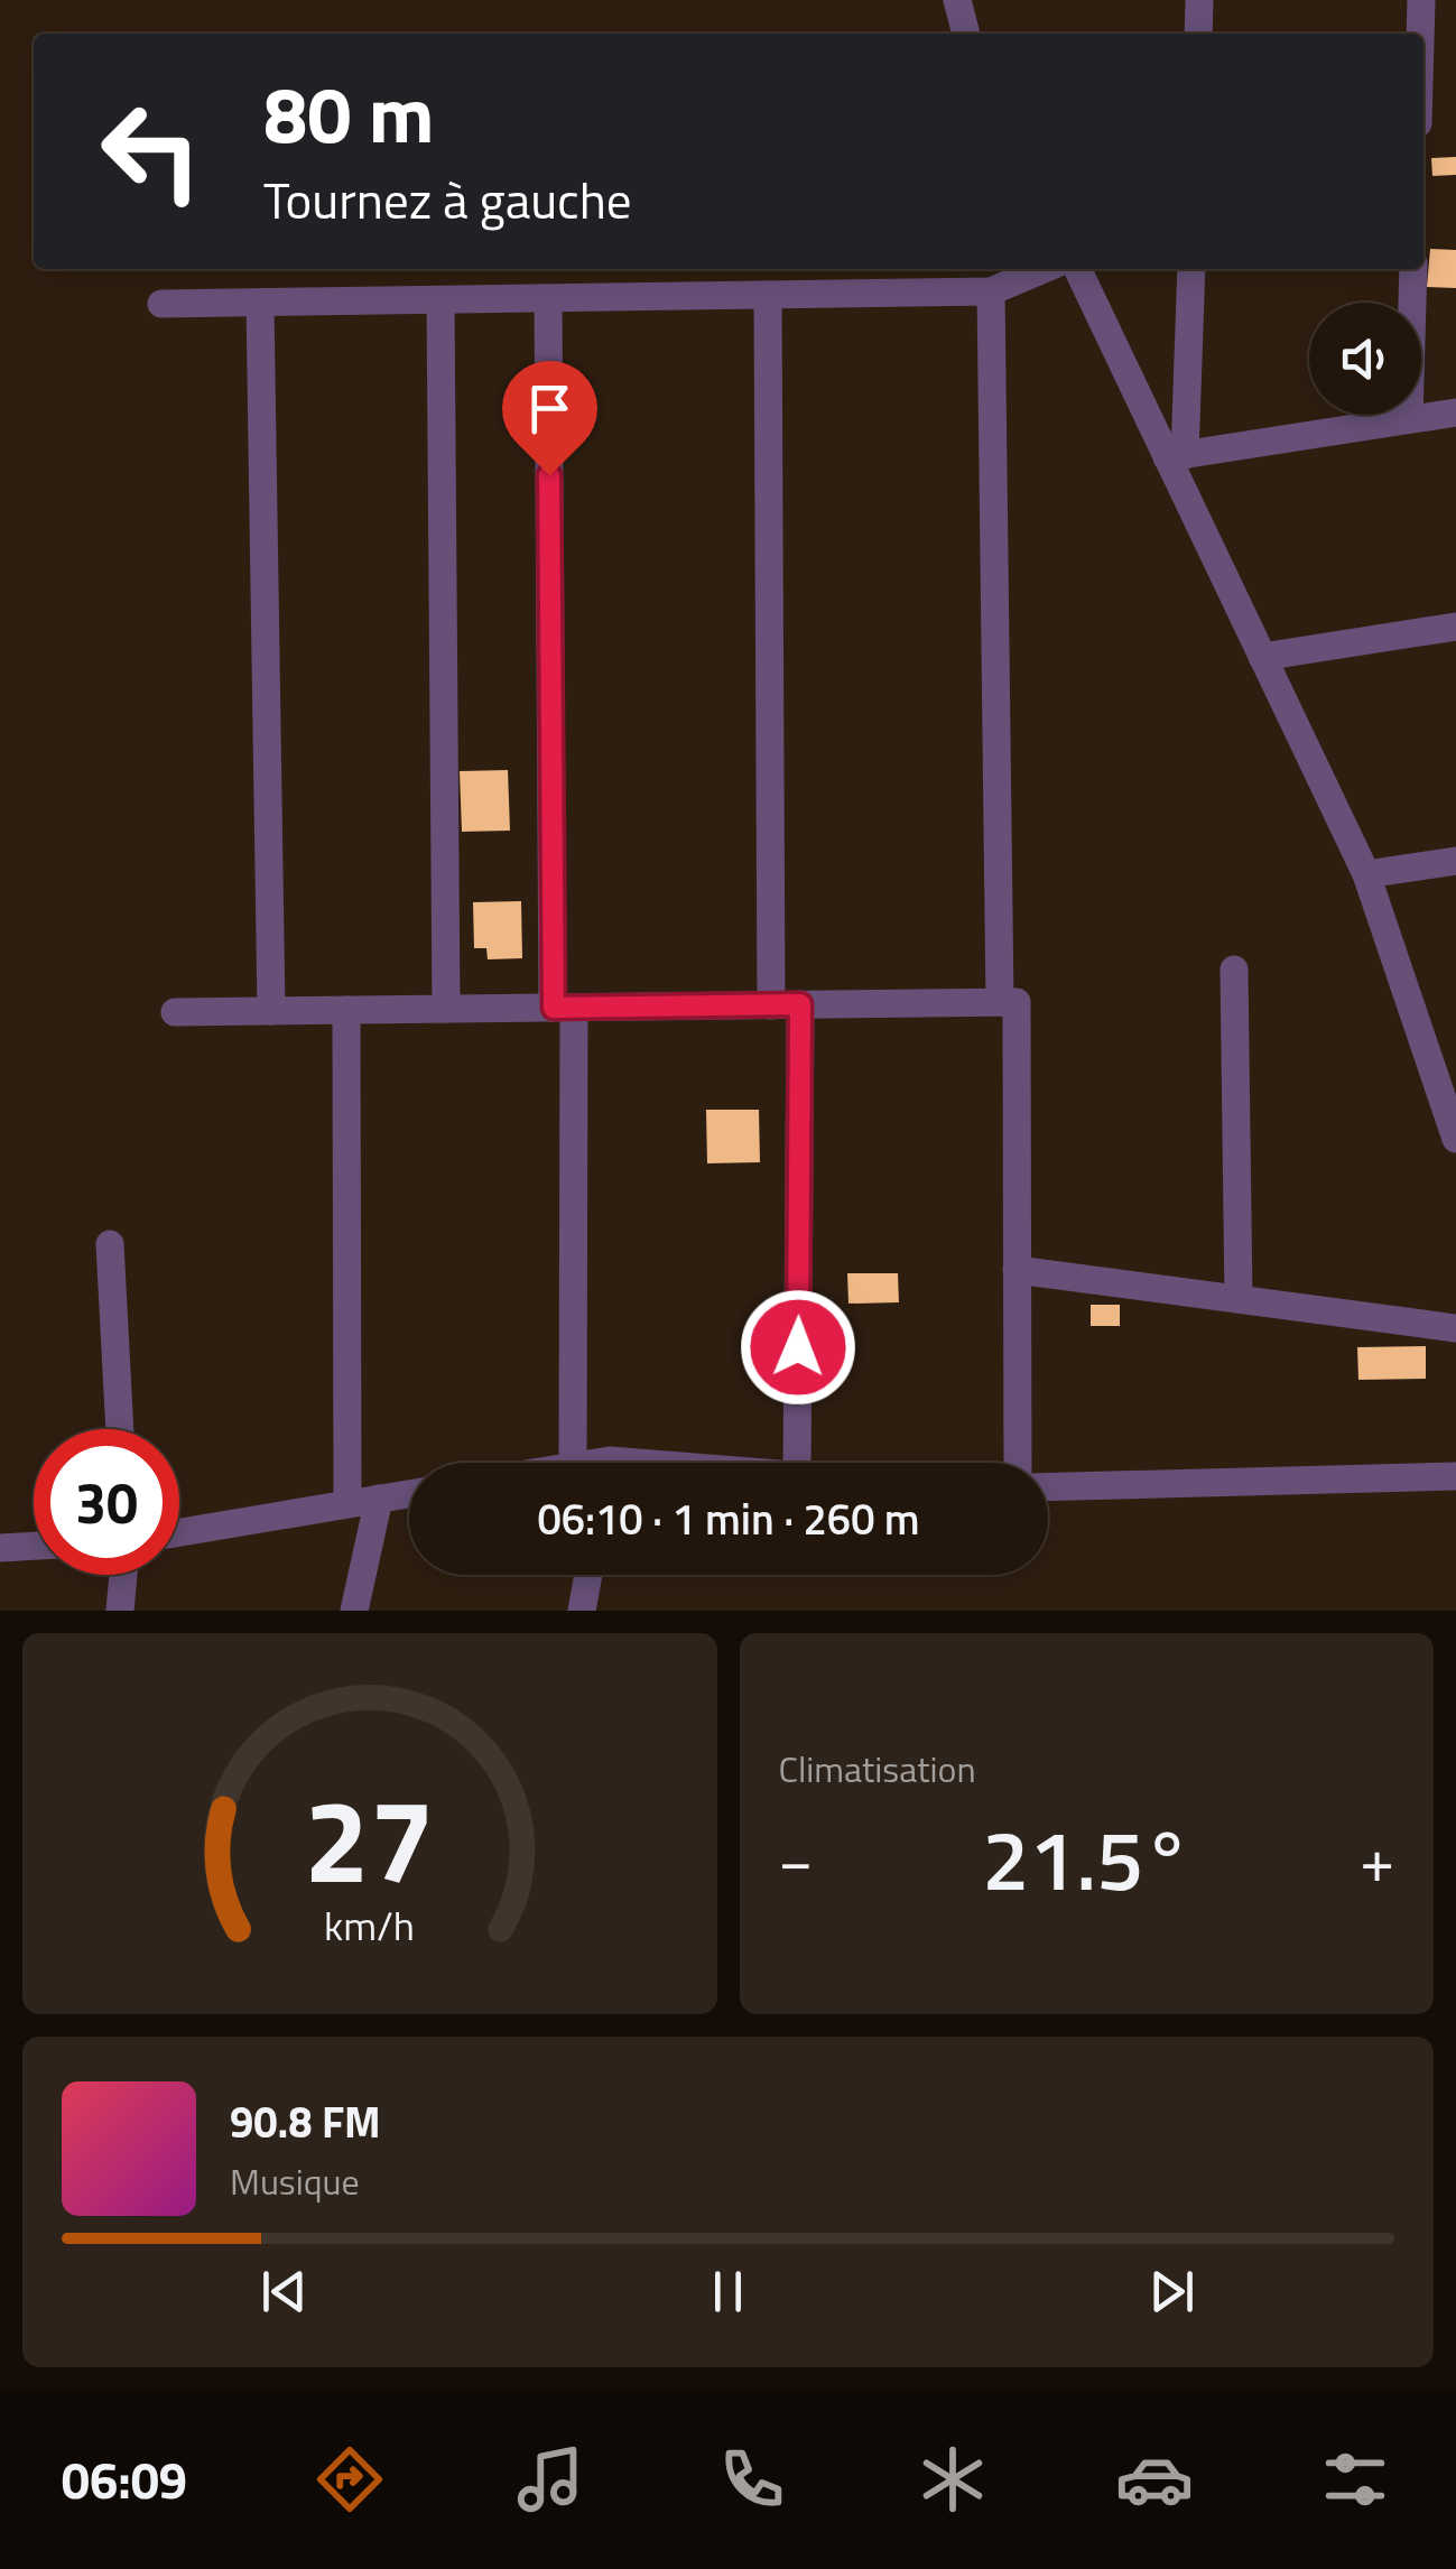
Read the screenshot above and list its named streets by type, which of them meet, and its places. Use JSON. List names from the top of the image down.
{
  "page": {
    "turn": ["80 m", "Tournez à gauche"],
    "limit": "30",
    "trip": "06:10 · 1 min · 260 m",
    "tile": "Climatisation",
    "heat": ["−", "21.5°", "+"],
    "song": ["90.8 FM", "Musique"],
    "tabs": "06:09",
    "gauge": ["27", "km/h"]
  }
}
